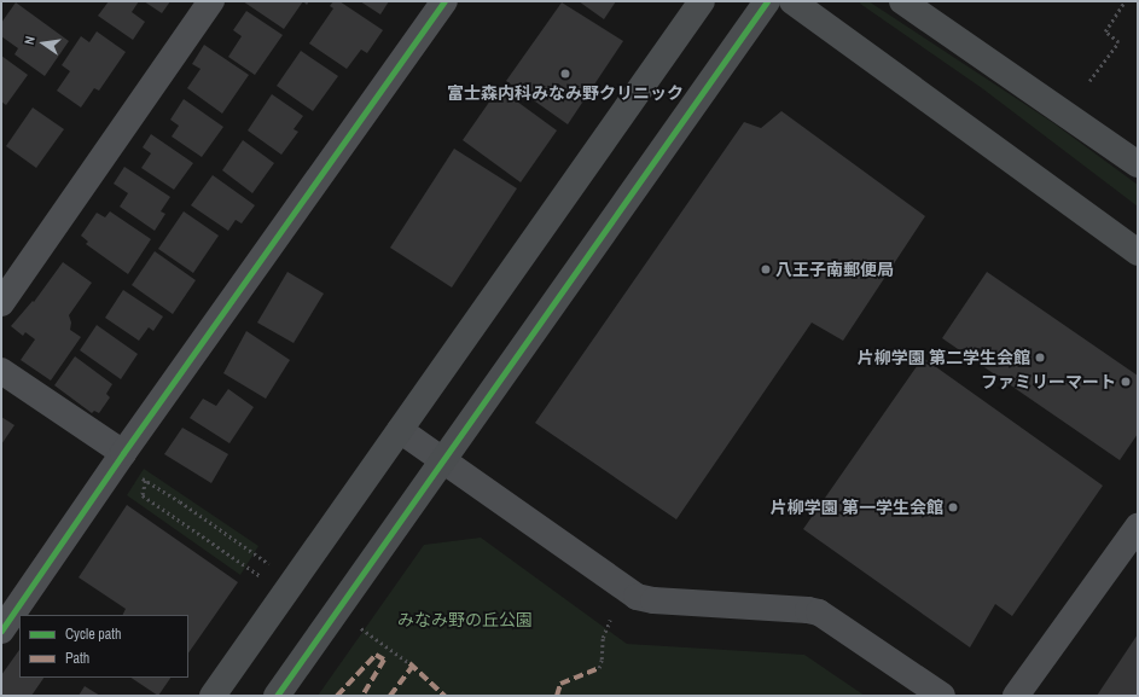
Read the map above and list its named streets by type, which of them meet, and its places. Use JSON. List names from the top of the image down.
{
  "parks": ["みなみ野の丘公園"],
  "places": [
    "富士森内科みなみ野クリニック",
    "八王子南郵便局",
    "片柳学園 第二学生会館",
    "ファミリーマート",
    "片柳学園 第一学生会館"
  ],
  "legend": ["Cycle path", "Path"],
  "north": "left"
}
